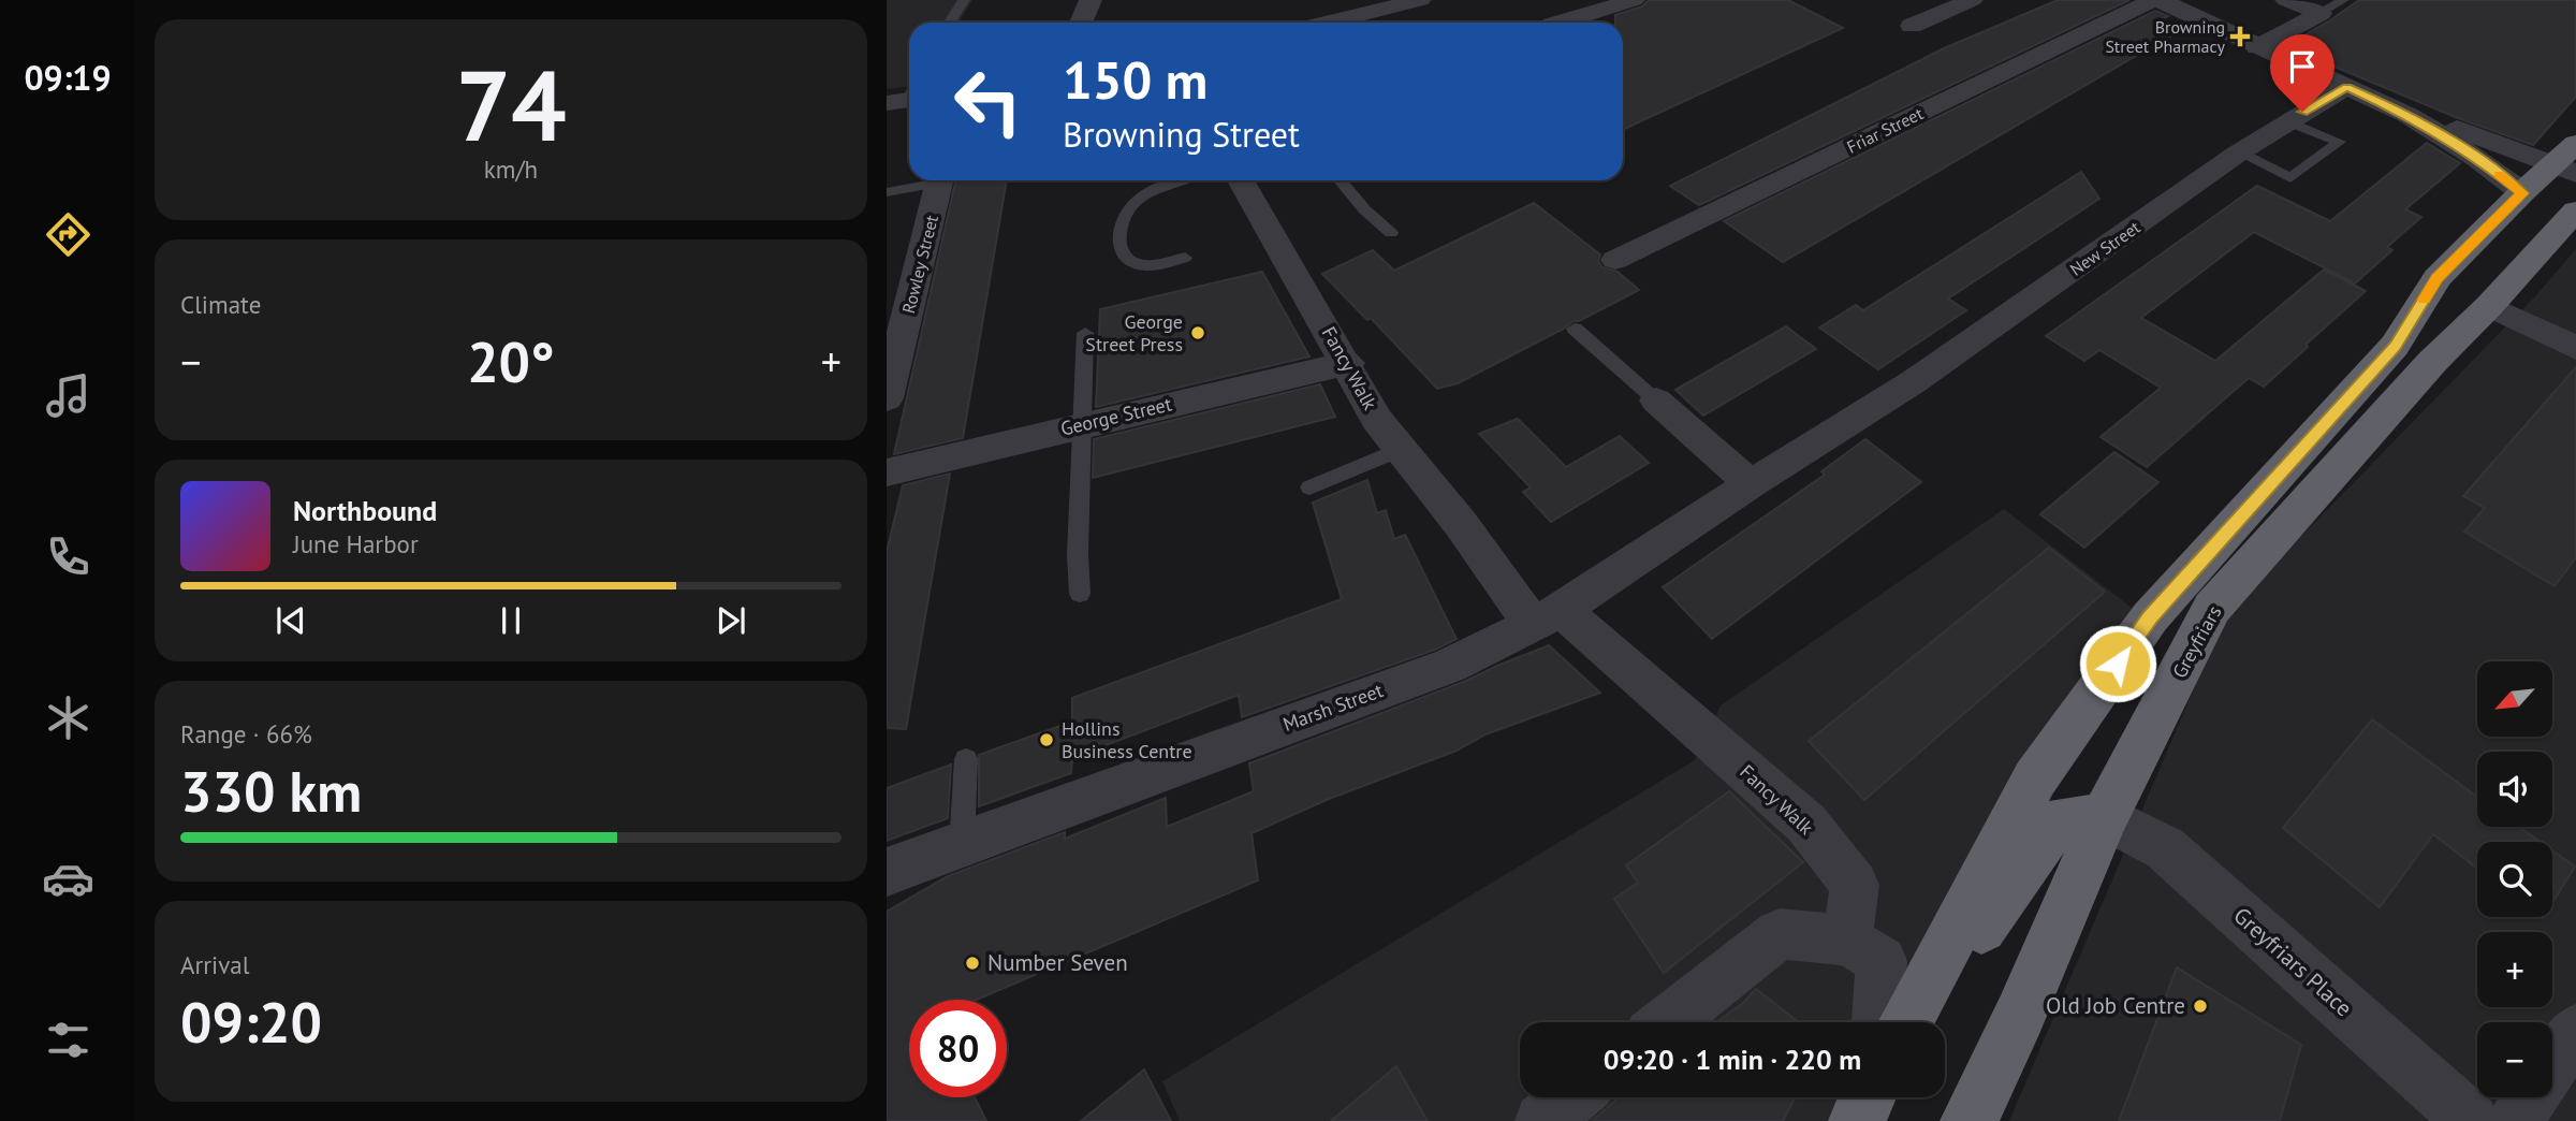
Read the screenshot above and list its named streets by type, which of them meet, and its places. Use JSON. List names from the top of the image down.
{
  "streets": {
    "highway": ["Greyfriars"],
    "street": [
      "Friar Street",
      "New Street",
      "Rowley Street",
      "Fancy Walk",
      "George Street",
      "Marsh Street",
      "Greyfriars Place"
    ]
  },
  "crossings": [
    ["New Street", "Marsh Street"],
    ["Fancy Walk", "George Street"],
    ["Fancy Walk", "Marsh Street"],
    ["Greyfriars", "Greyfriars Place"]
  ],
  "places": {
    "health": ["Browning Street Pharmacy"],
    "other": [
      "George Street Press",
      "Hollins Business Centre",
      "Number Seven",
      "Old Job Centre"
    ]
  },
  "north": "bottom left",
  "page": {
    "tabs": "09:19",
    "tile": [
      ["74", "km/h"],
      "Climate",
      ["Range · 66%", "330 km"],
      ["Arrival", "09:20"]
    ],
    "turn": ["150 m", "Browning Street"],
    "heat": ["−", "20°", "+"],
    "song": ["Northbound", "June Harbor"],
    "map_buttons": ["+", "−"],
    "limit": "80",
    "trip": "09:20 · 1 min · 220 m"
  }
}
